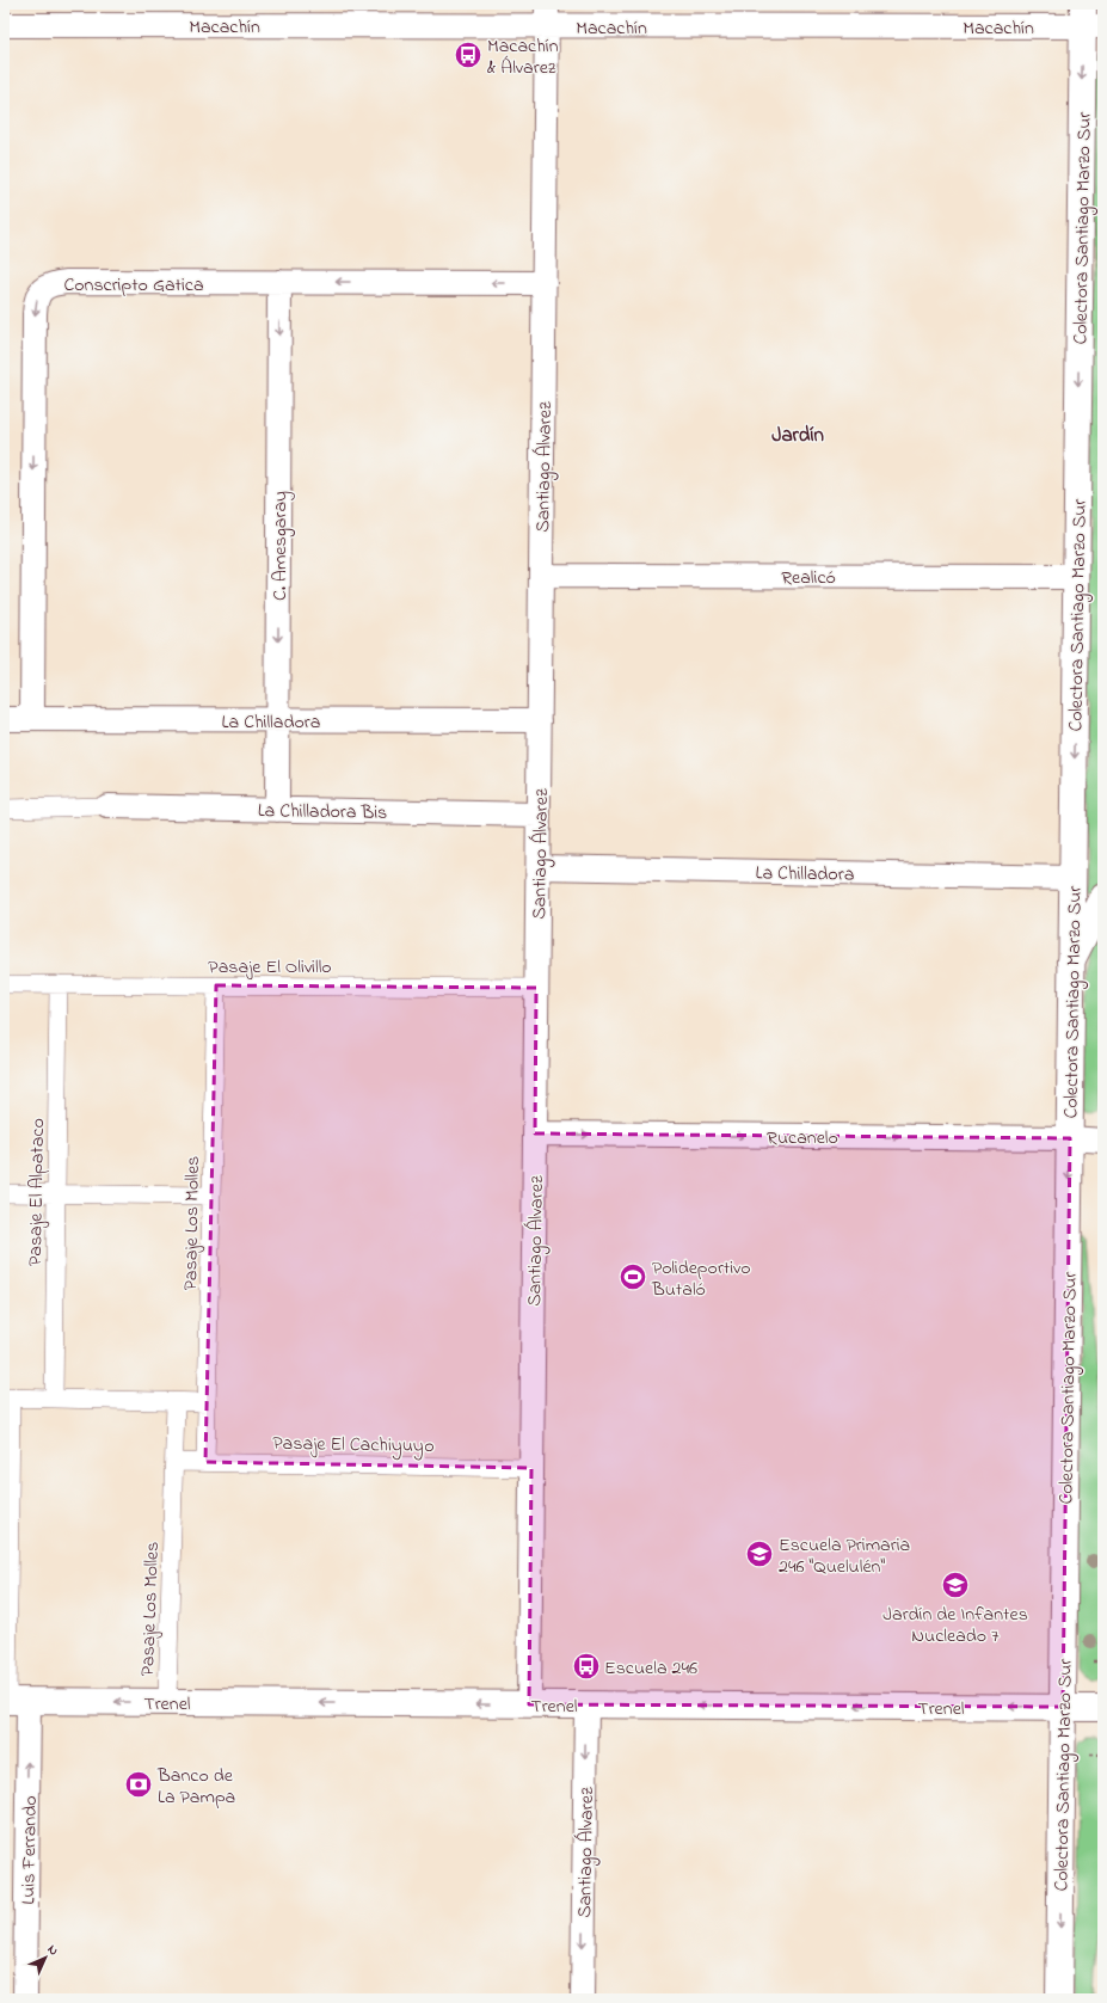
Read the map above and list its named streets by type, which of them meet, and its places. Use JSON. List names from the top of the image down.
{
  "streets": {
    "street": [
      "Macachín",
      "Colectora Santiago Marzo Sur",
      "Conscripto Gatica",
      "Santiago Álvarez",
      "C. Amesgaray",
      "Realicó",
      "La Chilladora",
      "La Chilladora Bis",
      "Pasaje El Olivillo",
      "Rucanelo",
      "Pasaje El Alpataco",
      "Pasaje Los Molles",
      "Pasaje El Cachiyuyo",
      "Trenel",
      "Luis Ferrando"
    ]
  },
  "crossings": [
    ["Macachín", "Colectora Santiago Marzo Sur"],
    ["Macachín", "Santiago Álvarez"],
    ["Colectora Santiago Marzo Sur", "Realicó"],
    ["Colectora Santiago Marzo Sur", "La Chilladora"],
    ["Colectora Santiago Marzo Sur", "Rucanelo"],
    ["Colectora Santiago Marzo Sur", "Trenel"],
    ["Conscripto Gatica", "Santiago Álvarez"],
    ["Conscripto Gatica", "C. Amesgaray"],
    ["Conscripto Gatica", "La Chilladora"],
    ["Santiago Álvarez", "Realicó"],
    ["Santiago Álvarez", "La Chilladora"],
    ["Santiago Álvarez", "La Chilladora Bis"],
    ["Santiago Álvarez", "Pasaje El Olivillo"],
    ["Santiago Álvarez", "Rucanelo"],
    ["Santiago Álvarez", "Pasaje El Cachiyuyo"],
    ["Santiago Álvarez", "Trenel"],
    ["C. Amesgaray", "La Chilladora"],
    ["C. Amesgaray", "La Chilladora Bis"],
    ["Pasaje El Olivillo", "Pasaje El Alpataco"],
    ["Pasaje El Olivillo", "Pasaje Los Molles"],
    ["Pasaje Los Molles", "Pasaje El Cachiyuyo"],
    ["Pasaje Los Molles", "Trenel"],
    ["Trenel", "Luis Ferrando"]
  ],
  "one_way": [
    "Colectora Santiago Marzo Sur",
    "C. Amesgaray",
    "Rucanelo",
    "Trenel",
    "Luis Ferrando"
  ],
  "districts": ["Jardín"],
  "places": {
    "bus stop": ["Macachín & Álvarez", "Escuela 246"],
    "sports": ["Polideportivo Butaló"],
    "school or university": ["Escuela Primaria 246 \"Quelulén\"", "Jardín de Infantes Nucleado 7"],
    "bank": ["Banco de La Pampa"]
  },
  "north": "top right"
}
